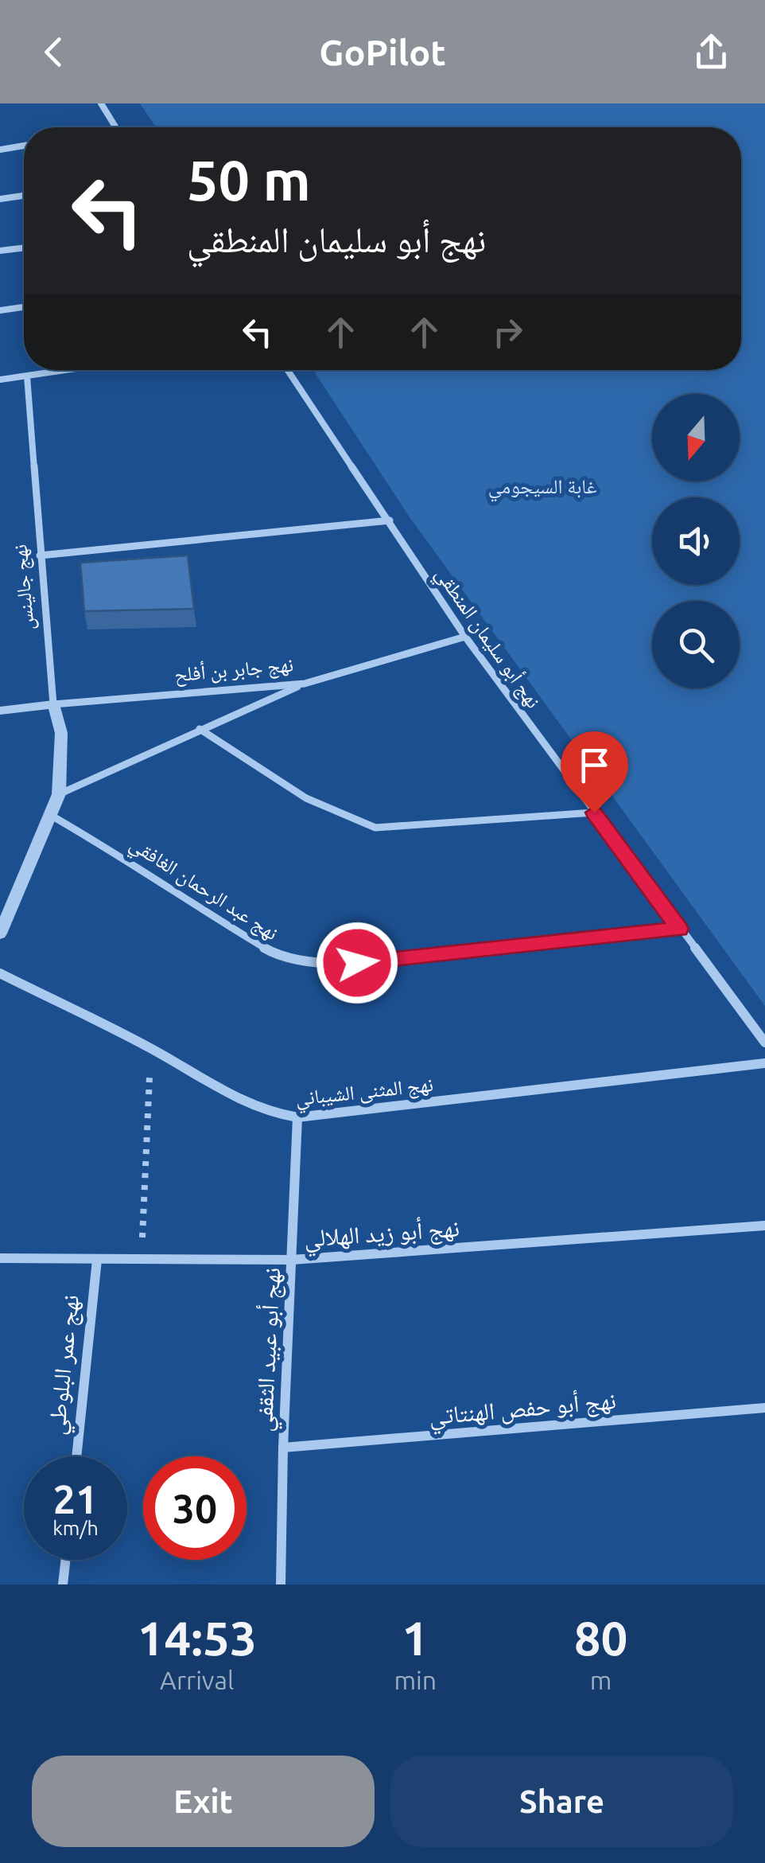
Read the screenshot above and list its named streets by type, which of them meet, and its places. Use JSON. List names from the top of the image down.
{
  "streets": {
    "street": [
      "نهج جالينس",
      "نهج أبو سليمان المنطقي",
      "نهج جابر بن أفلح",
      "نهج عبد الرحمان الغافقي",
      "نهج المثنى الشيباني",
      "نهج أبو زيد الهلالي",
      "نهج أبو عبيد الثقفي",
      "نهج عمر البلوطي",
      "نهج أبو حفص الهنتاتي"
    ]
  },
  "crossings": [
    ["نهج جالينس", "نهج جابر بن أفلح"],
    ["نهج أبو سليمان المنطقي", "نهج جابر بن أفلح"],
    ["نهج أبو سليمان المنطقي", "نهج عبد الرحمان الغافقي"],
    ["نهج المثنى الشيباني", "نهج أبو عبيد الثقفي"],
    ["نهج أبو زيد الهلالي", "نهج أبو عبيد الثقفي"],
    ["نهج أبو زيد الهلالي", "نهج عمر البلوطي"],
    ["نهج أبو عبيد الثقفي", "نهج أبو حفص الهنتاتي"]
  ],
  "parks": ["غابة السيجومي"],
  "north": "bottom",
  "page": {
    "header": "GoPilot",
    "turn": ["50 m", "نهج أبو سليمان المنطقي"],
    "speed": "21 km/h",
    "limit": "30",
    "eta": [
      "14:53",
      "Arrival",
      "1",
      "min",
      "80",
      "m"
    ],
    "buttons": ["Exit", "Share"]
  }
}
